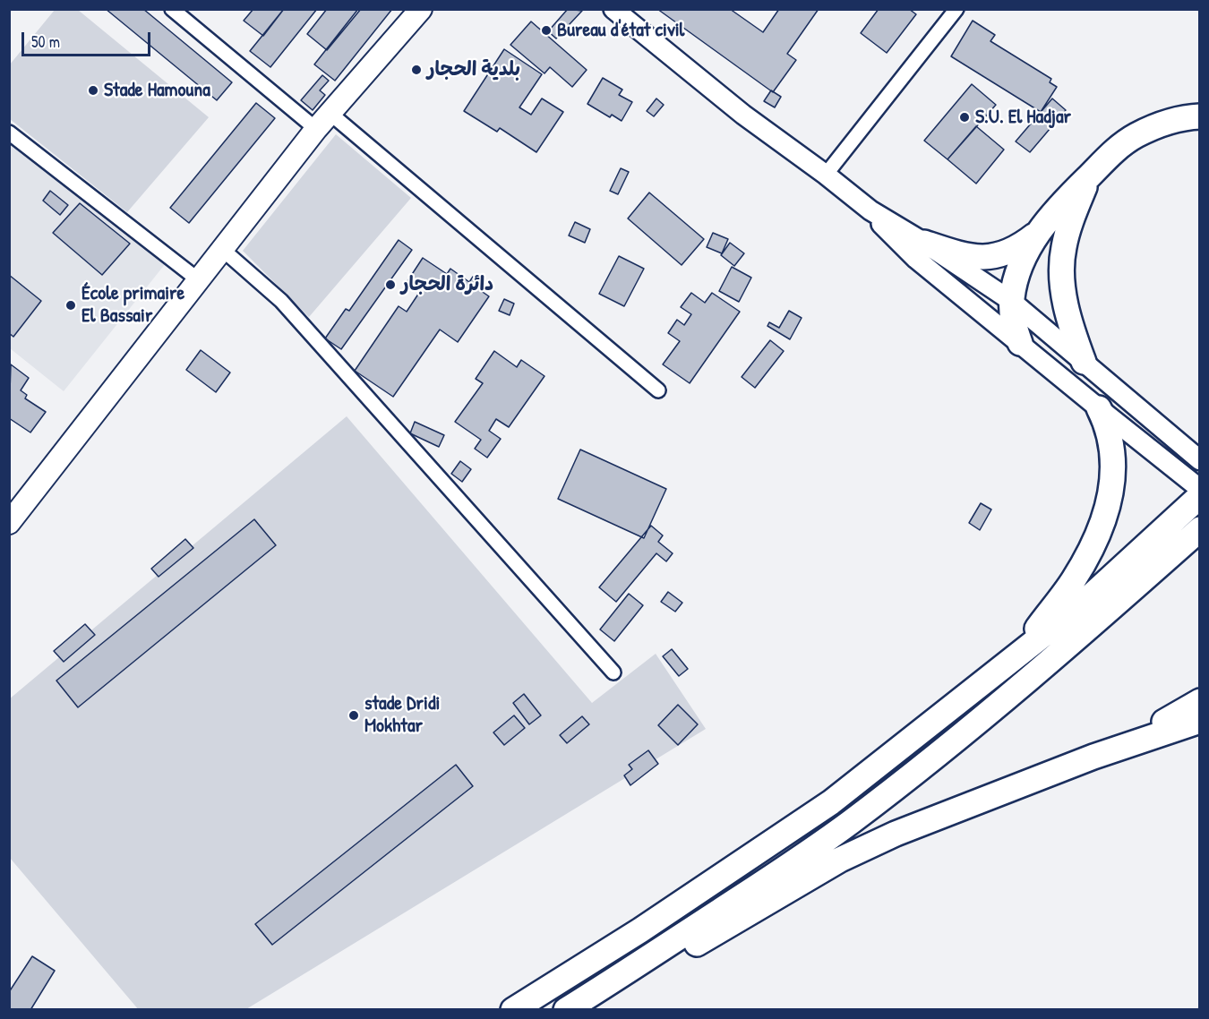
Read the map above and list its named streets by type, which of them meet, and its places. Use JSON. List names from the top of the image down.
{
  "places": [
    "Bureau d'état civil",
    "بلدية الحجار",
    "Stade Hamouna",
    "S.U. El Hadjar",
    "دائرة الحجار",
    "École primaire El Bassair",
    "stade Dridi Mokhtar"
  ],
  "scale_bar": "50 m"
}
